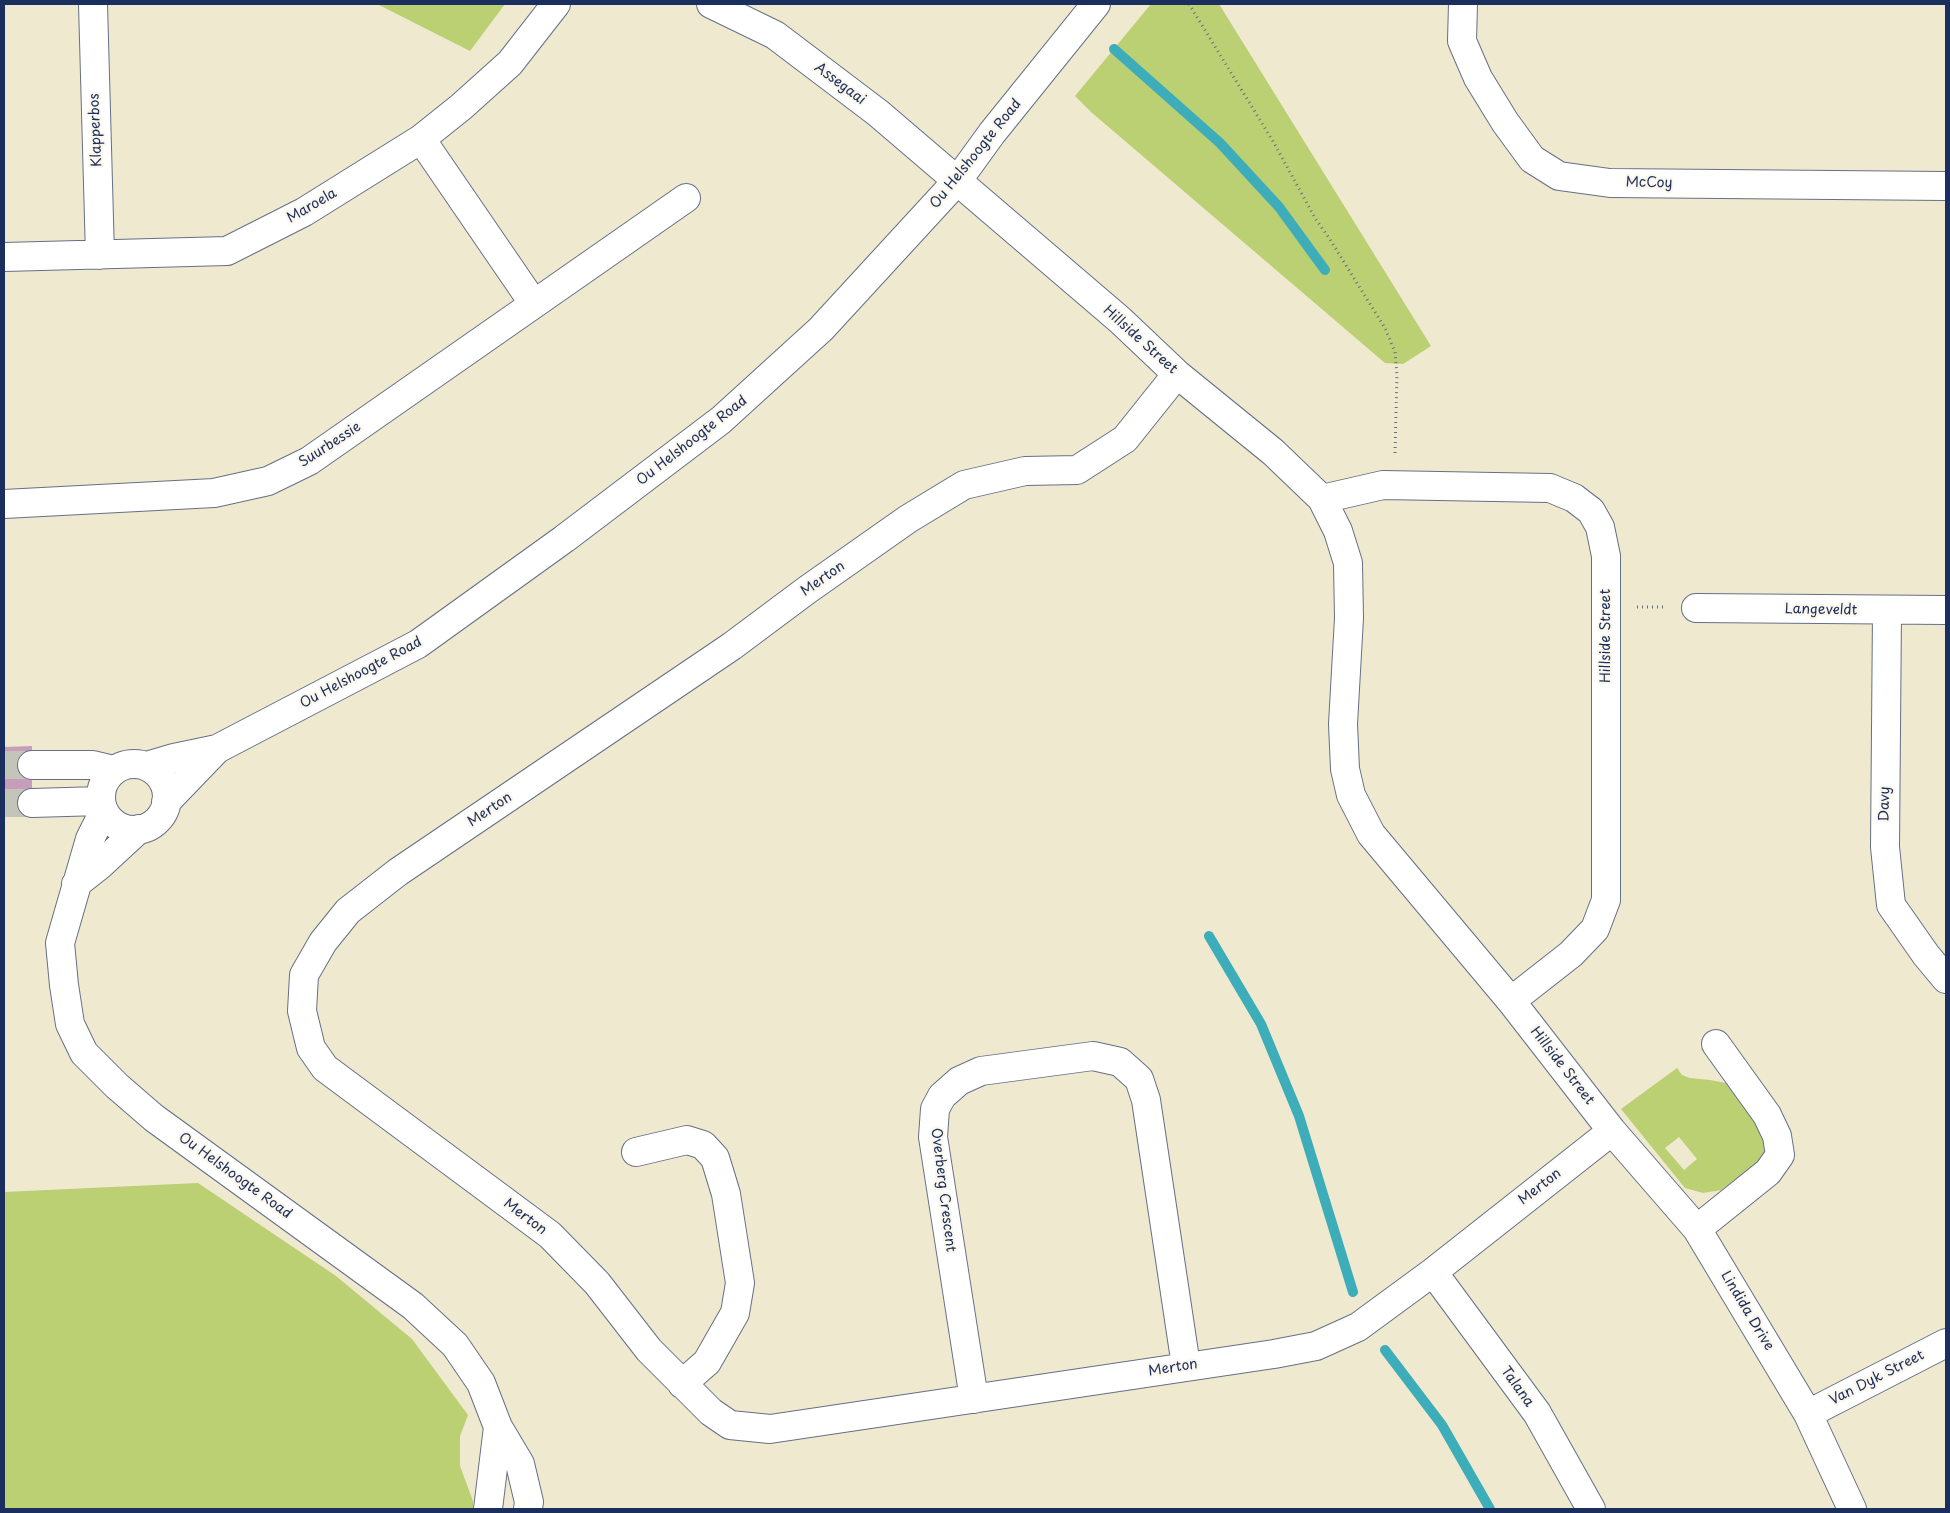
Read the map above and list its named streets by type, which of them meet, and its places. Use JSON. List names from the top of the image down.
{
  "streets": {
    "street": [
      "Assegaai",
      "Klapperbos",
      "Ou Helshoogte Road",
      "McCoy",
      "Maroela",
      "Hillside Street",
      "Suurbessie",
      "Merton",
      "Langeveldt",
      "Davy",
      "Overberg Crescent",
      "Lindida Drive",
      "Van Dyk Street",
      "Talana"
    ]
  },
  "crossings": [
    ["Assegaai", "Ou Helshoogte Road"],
    ["Assegaai", "Hillside Street"],
    ["Klapperbos", "Maroela"],
    ["Ou Helshoogte Road", "Hillside Street"],
    ["Hillside Street", "Merton"],
    ["Hillside Street", "Lindida Drive"],
    ["Merton", "Overberg Crescent"],
    ["Merton", "Lindida Drive"],
    ["Merton", "Talana"],
    ["Langeveldt", "Davy"],
    ["Lindida Drive", "Van Dyk Street"]
  ]
}
